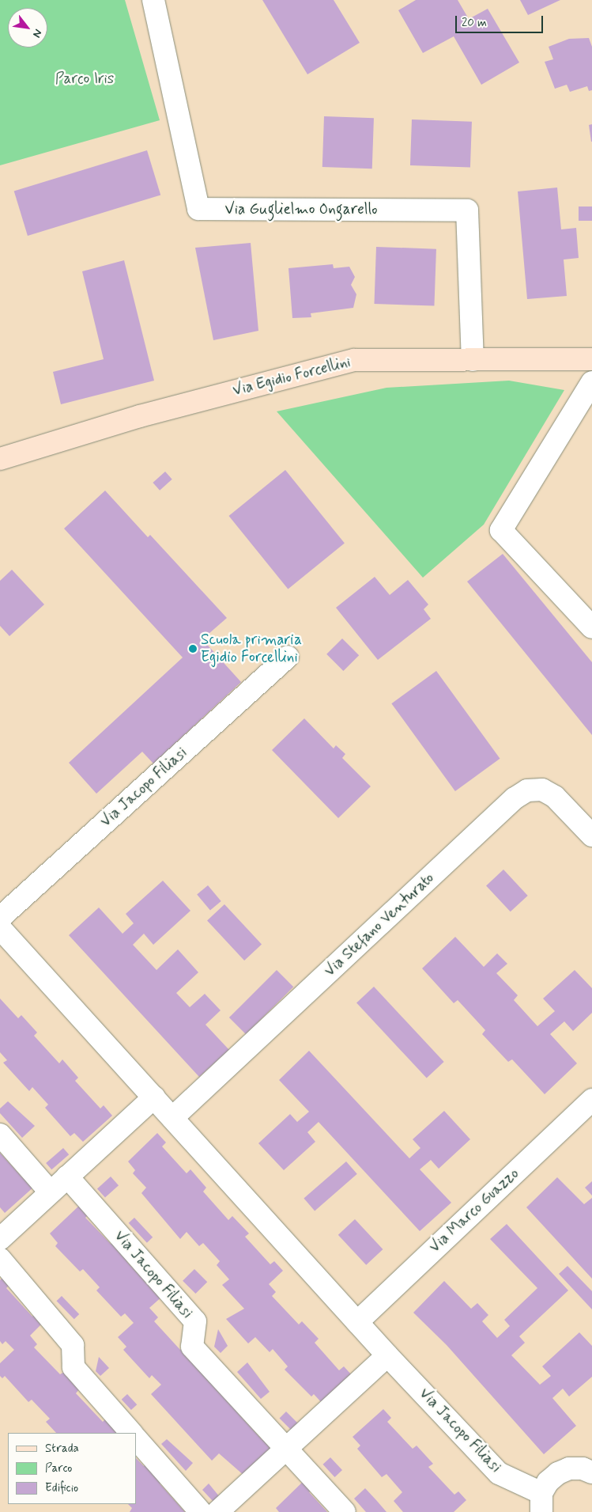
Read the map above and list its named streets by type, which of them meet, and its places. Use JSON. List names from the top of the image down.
{
  "streets": {
    "street": [
      "Via Guglielmo Ongarello",
      "Via Egidio Forcellini",
      "Via Jacopo Filiasi",
      "Via Stefano Venturato",
      "Via Marco Guazzo"
    ]
  },
  "crossings": [
    ["Via Guglielmo Ongarello", "Via Egidio Forcellini"],
    ["Via Jacopo Filiasi", "Via Stefano Venturato"],
    ["Via Jacopo Filiasi", "Via Marco Guazzo"]
  ],
  "parks": ["Parco Iris"],
  "places": ["Scuola primaria Egidio Forcellini"],
  "legend": ["Strada", "Parco", "Edificio"],
  "scale_bar": "20 m",
  "north": "bottom right"
}
